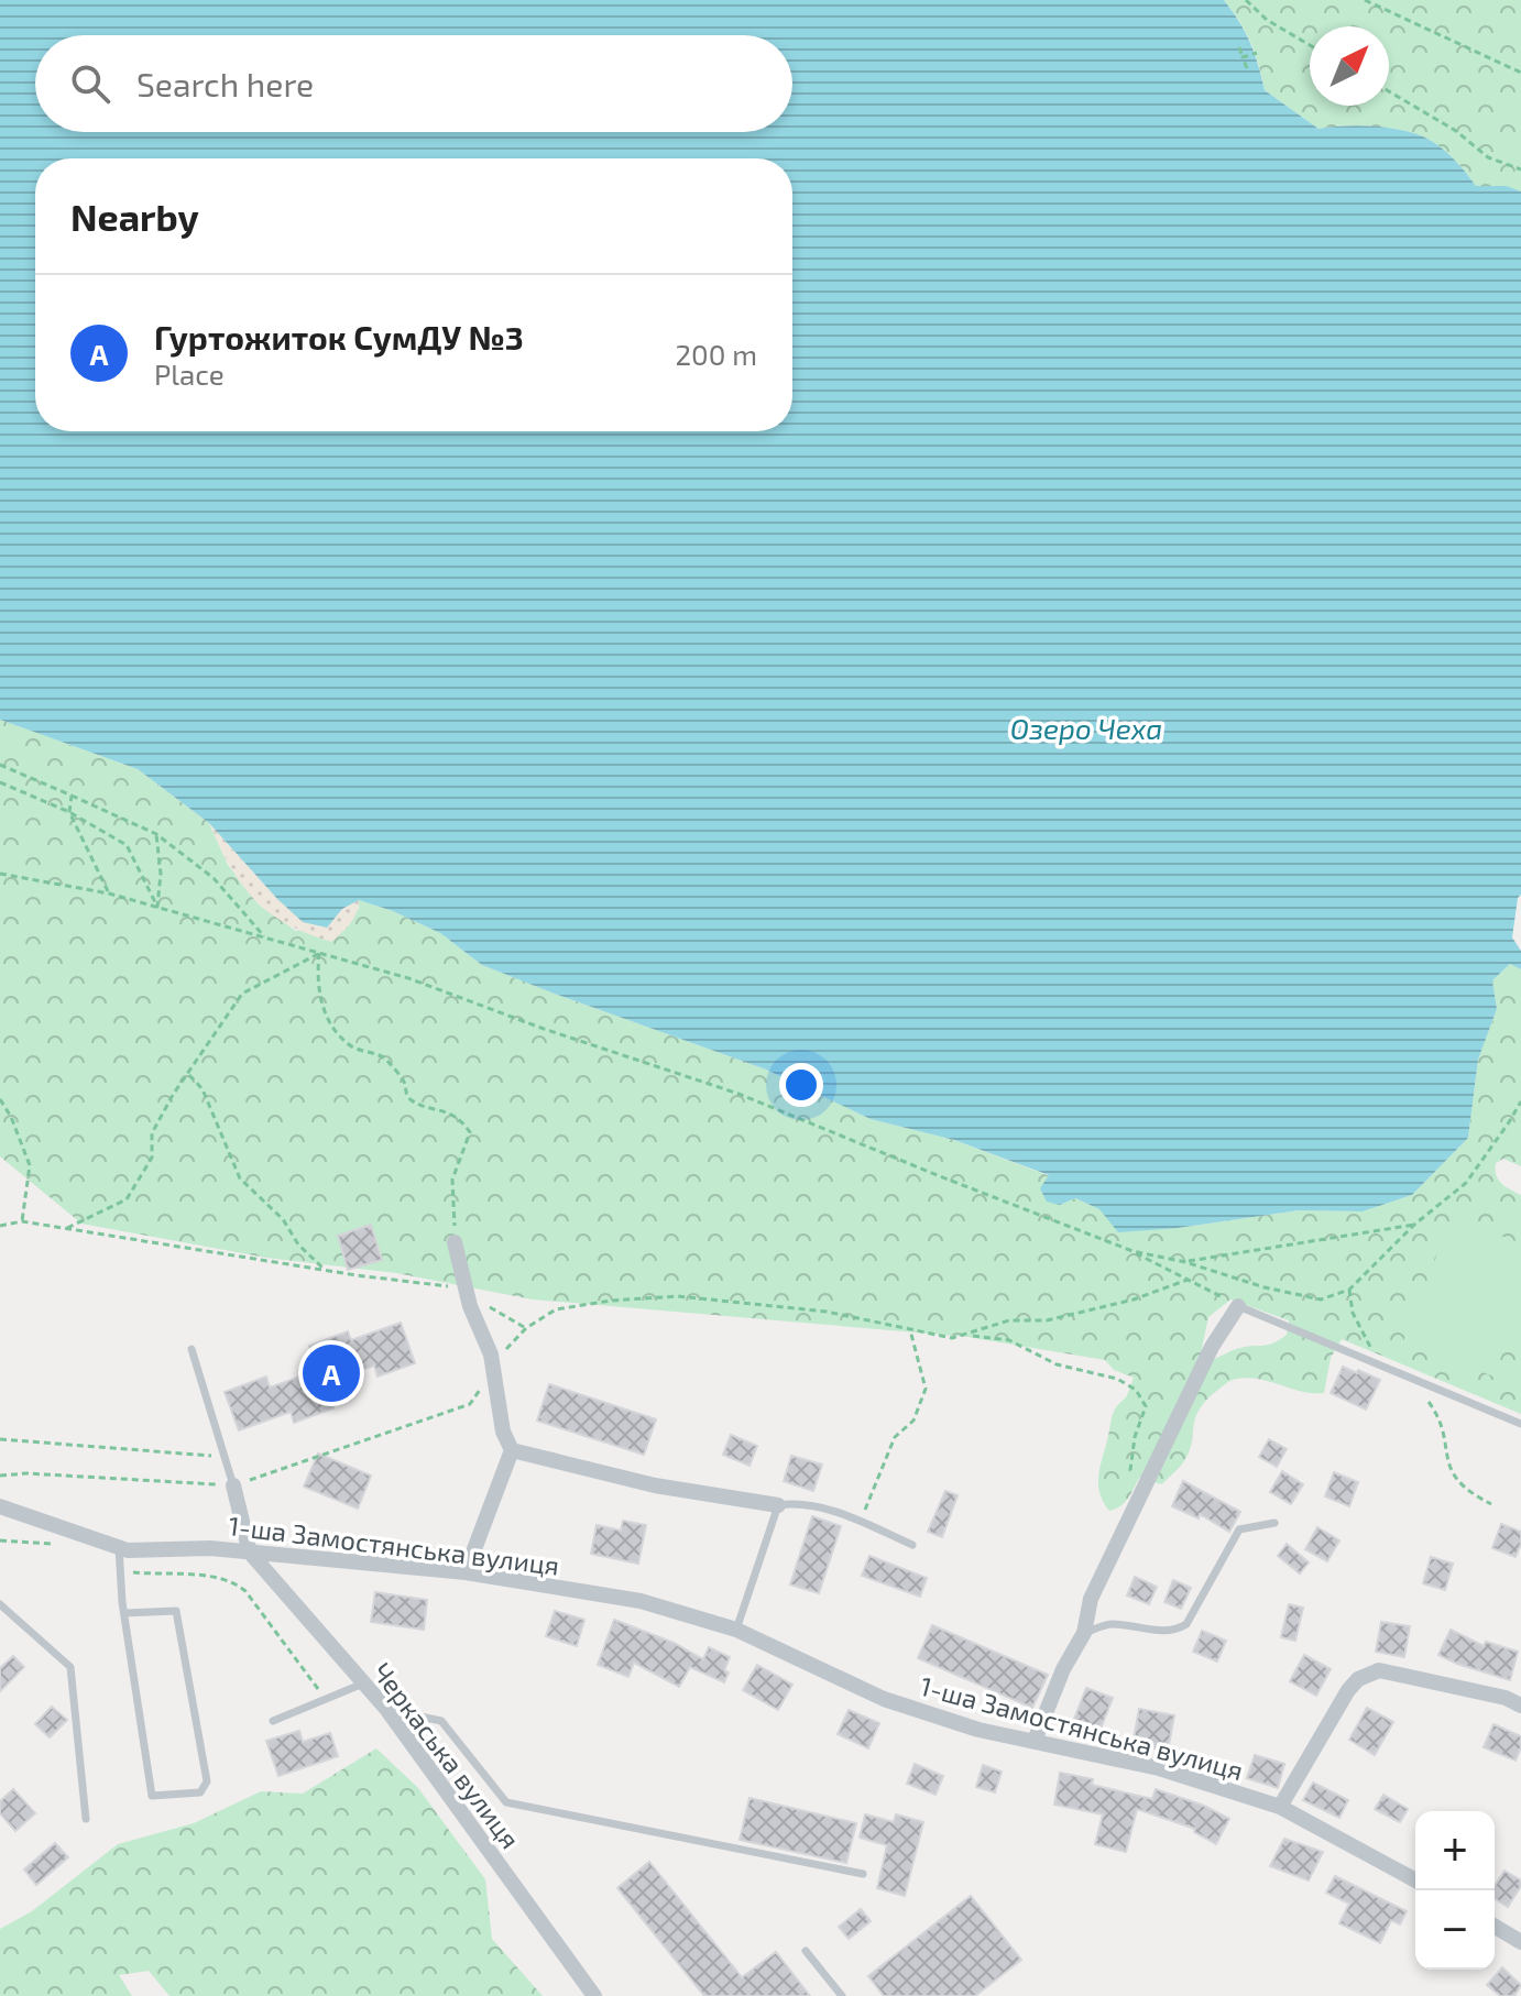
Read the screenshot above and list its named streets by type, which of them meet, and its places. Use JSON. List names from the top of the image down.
{
  "streets": {
    "street": ["1-ша Замостянська вулиця", "Черкаська вулиця"]
  },
  "crossings": [
    ["1-ша Замостянська вулиця", "Черкаська вулиця"]
  ],
  "water": ["Озеро Чеха"],
  "north": "top right",
  "page": {
    "search": "Search here",
    "heading": "Nearby",
    "list": [
      {
        "mark": "A",
        "name": "Гуртожиток СумДУ №3",
        "note": "Place",
        "value": "200 m"
      }
    ],
    "pins": "A",
    "map_buttons": ["+", "−"]
  }
}
